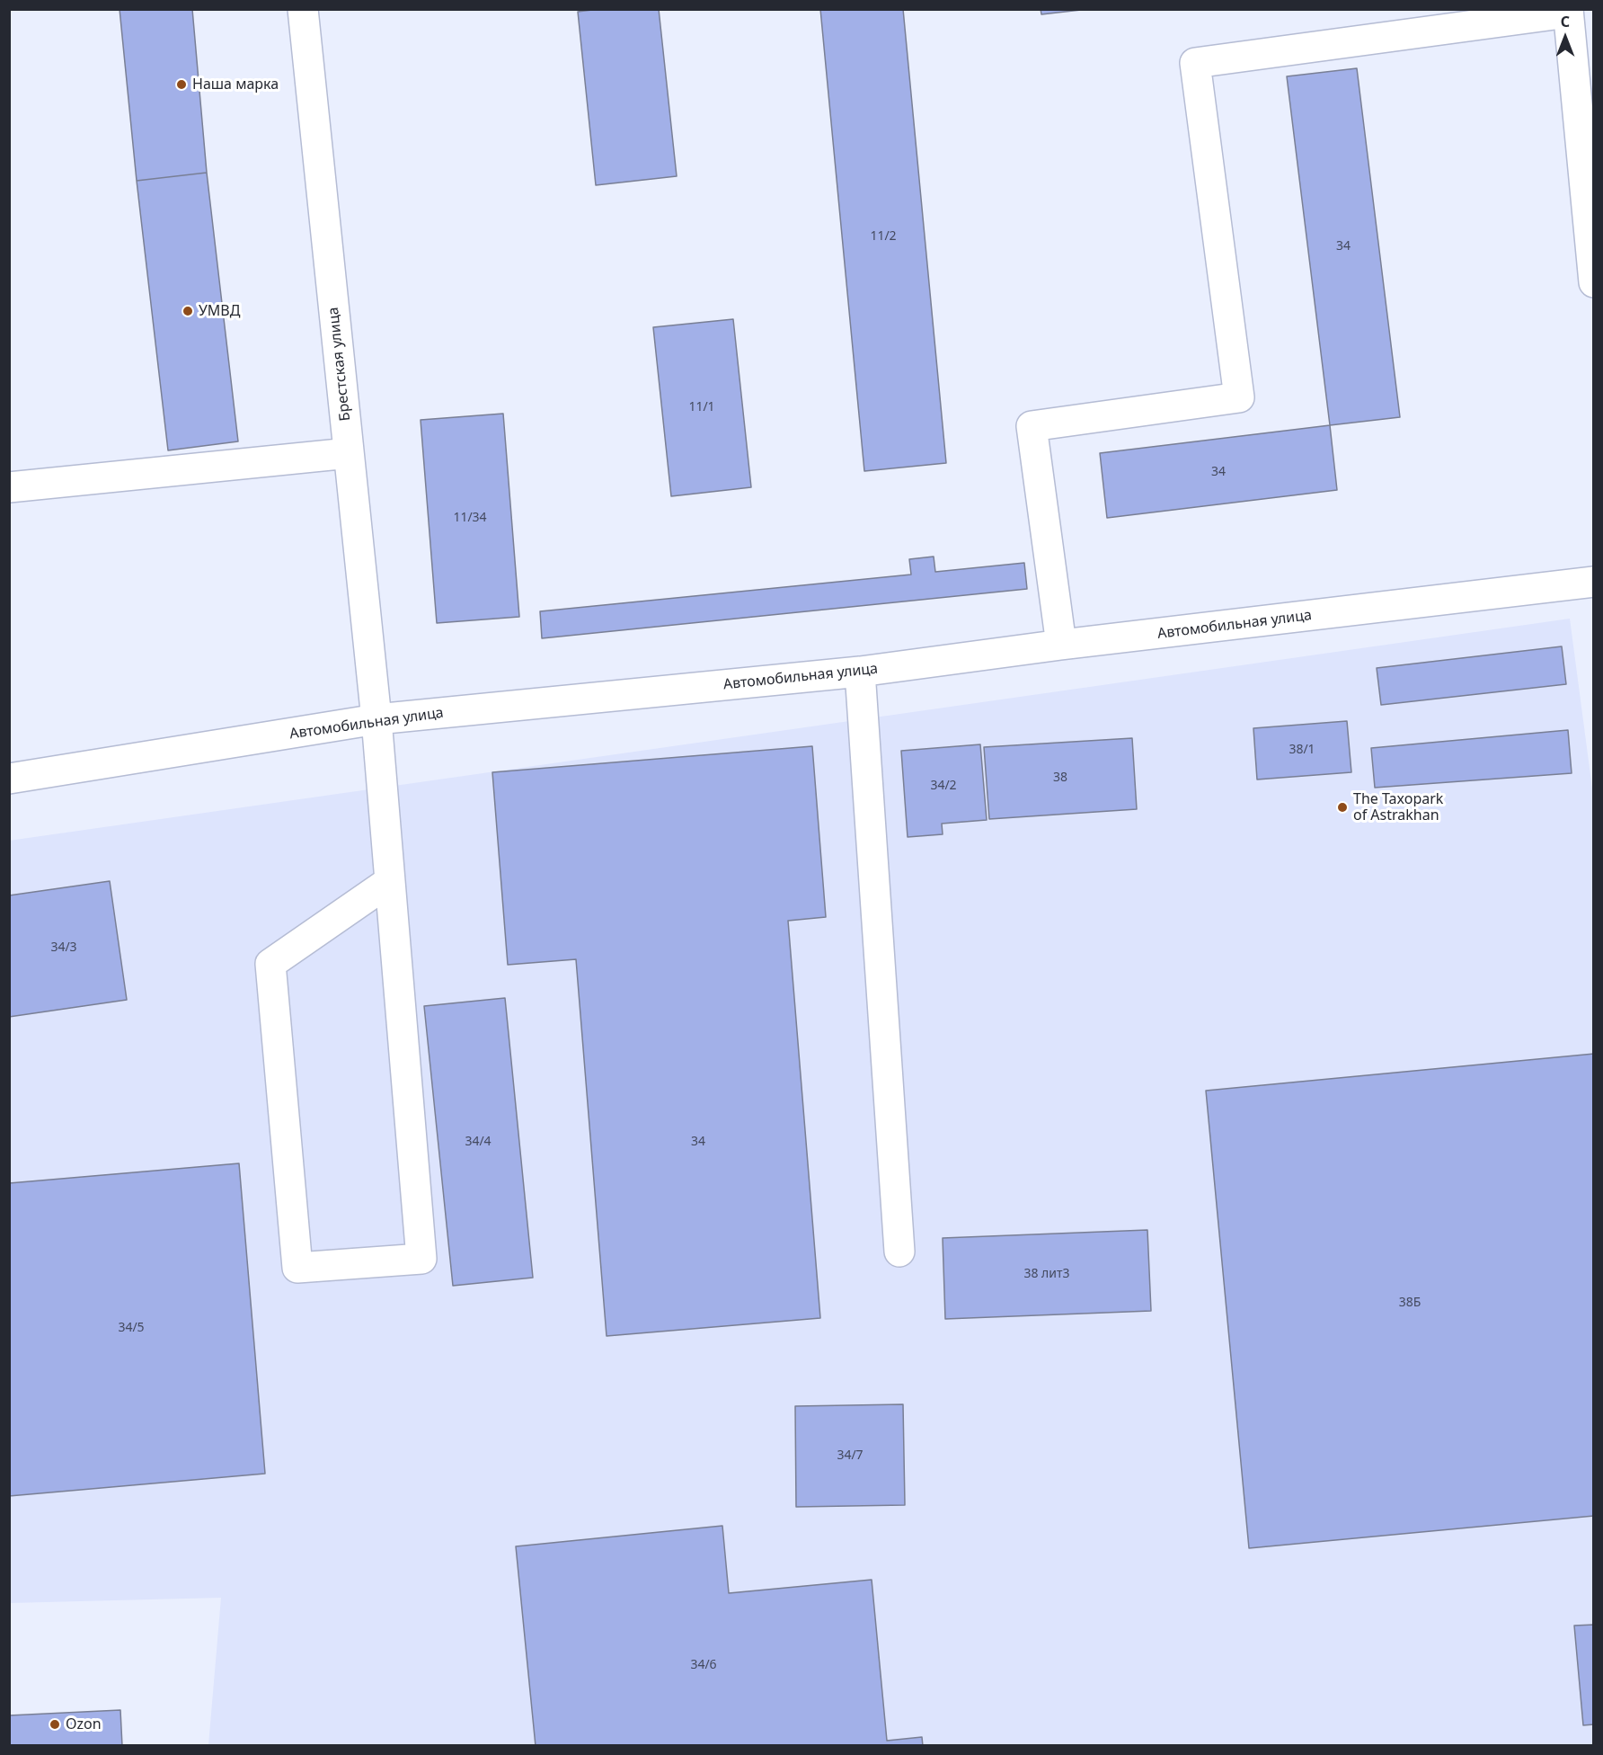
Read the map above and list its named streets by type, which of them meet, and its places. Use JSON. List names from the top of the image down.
{
  "streets": {
    "street": ["Брестская улица", "Автомобильная улица"]
  },
  "crossings": [
    ["Брестская улица", "Автомобильная улица"]
  ],
  "places": [
    "Наша марка",
    "УМВД",
    "The Taxopark of Astrakhan",
    "Ozon"
  ],
  "house_numbers": [
    "11/2",
    "34",
    "11/1",
    "34",
    "11/34",
    "38/1",
    "38",
    "34/2",
    "34/3",
    "34/4",
    "34",
    "38 лит3",
    "38Б",
    "34/5",
    "34/7",
    "34/6"
  ],
  "north": "top"
}
